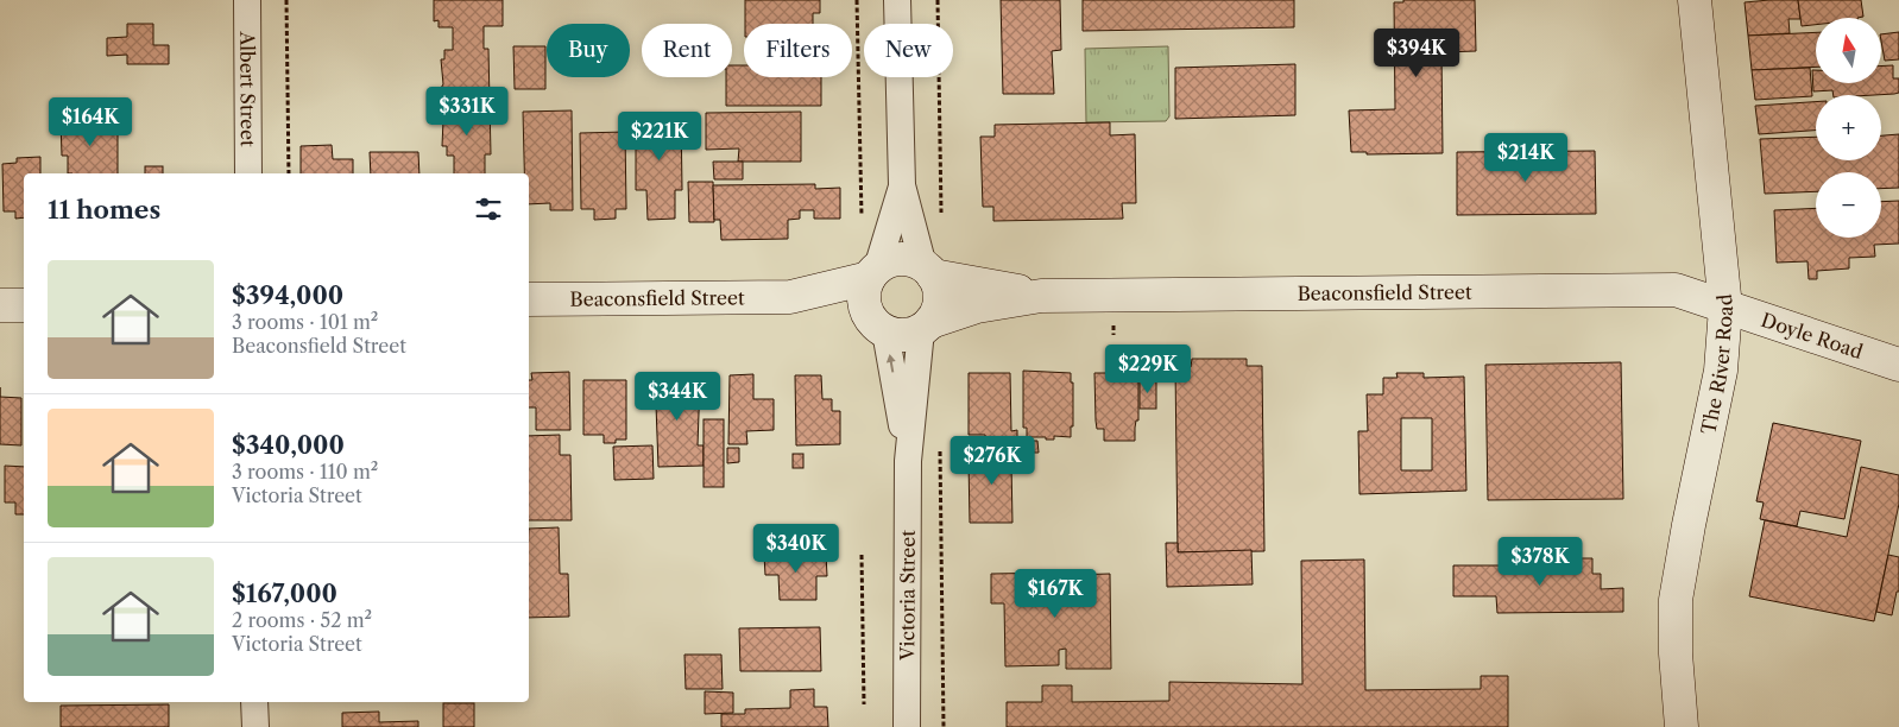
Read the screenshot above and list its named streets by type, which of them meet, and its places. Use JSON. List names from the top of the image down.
{
  "streets": {
    "main road": ["Beaconsfield Street", "Doyle Road", "The River Road"],
    "street": ["Albert Street", "Victoria Street"]
  },
  "crossings": [
    ["Beaconsfield Street", "Doyle Road"],
    ["Beaconsfield Street", "The River Road"],
    ["Beaconsfield Street", "Victoria Street"],
    ["Doyle Road", "The River Road"]
  ],
  "north": "top",
  "page": {
    "map_buttons": ["+", "−"],
    "chip": [
      "Buy",
      "Rent",
      "Filters",
      "New"
    ],
    "price": [
      "$394K",
      "$331K",
      "$164K",
      "$221K",
      "$214K",
      "$229K",
      "$344K",
      "$276K",
      "$340K",
      "$378K",
      "$167K"
    ],
    "heading": "11 homes",
    "list": [
      {
        "name": "$394,000",
        "note": "3 rooms · 101 m² · Beaconsfield Street"
      },
      {
        "name": "$340,000",
        "note": "3 rooms · 110 m² · Victoria Street"
      },
      {
        "name": "$167,000",
        "note": "2 rooms · 52 m² · Victoria Street"
      }
    ]
  }
}
